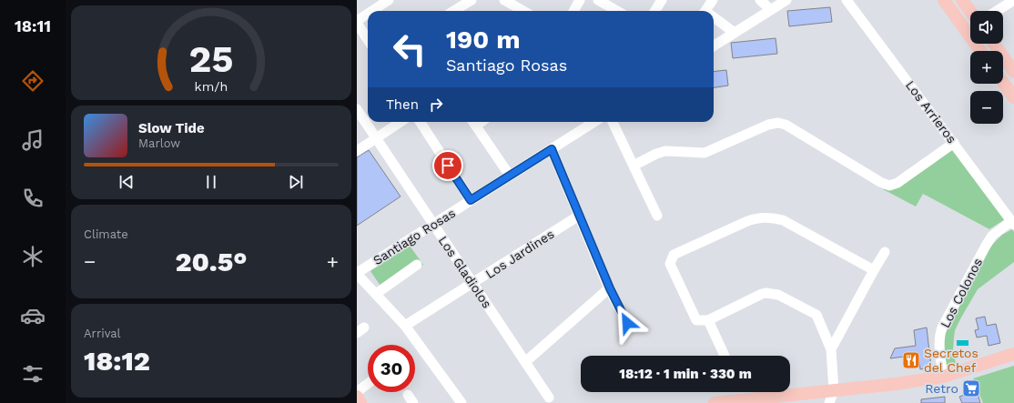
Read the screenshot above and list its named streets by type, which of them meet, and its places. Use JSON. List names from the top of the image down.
{
  "streets": {
    "street": [
      "Los Arrieros",
      "Santiago Rosas",
      "Los Jardines",
      "Los Gladiolos",
      "Los Colonos"
    ]
  },
  "crossings": [
    ["Los Arrieros", "Los Colonos"],
    ["Santiago Rosas", "Los Gladiolos"],
    ["Los Jardines", "Los Gladiolos"]
  ],
  "places": {
    "restaurant": ["Secretos del Chef"],
    "supermarket": ["Retro"]
  },
  "page": {
    "tabs": "18:11",
    "map_buttons": ["+", "−"],
    "turn": ["190 m", "Santiago Rosas"],
    "then": "Then",
    "song": ["Slow Tide", "Marlow"],
    "tile": [
      "Climate",
      ["Arrival", "18:12"]
    ],
    "heat": ["−", "20.5°", "+"],
    "limit": "30",
    "trip": "18:12 · 1 min · 330 m",
    "gauge": ["25", "km/h"]
  }
}
